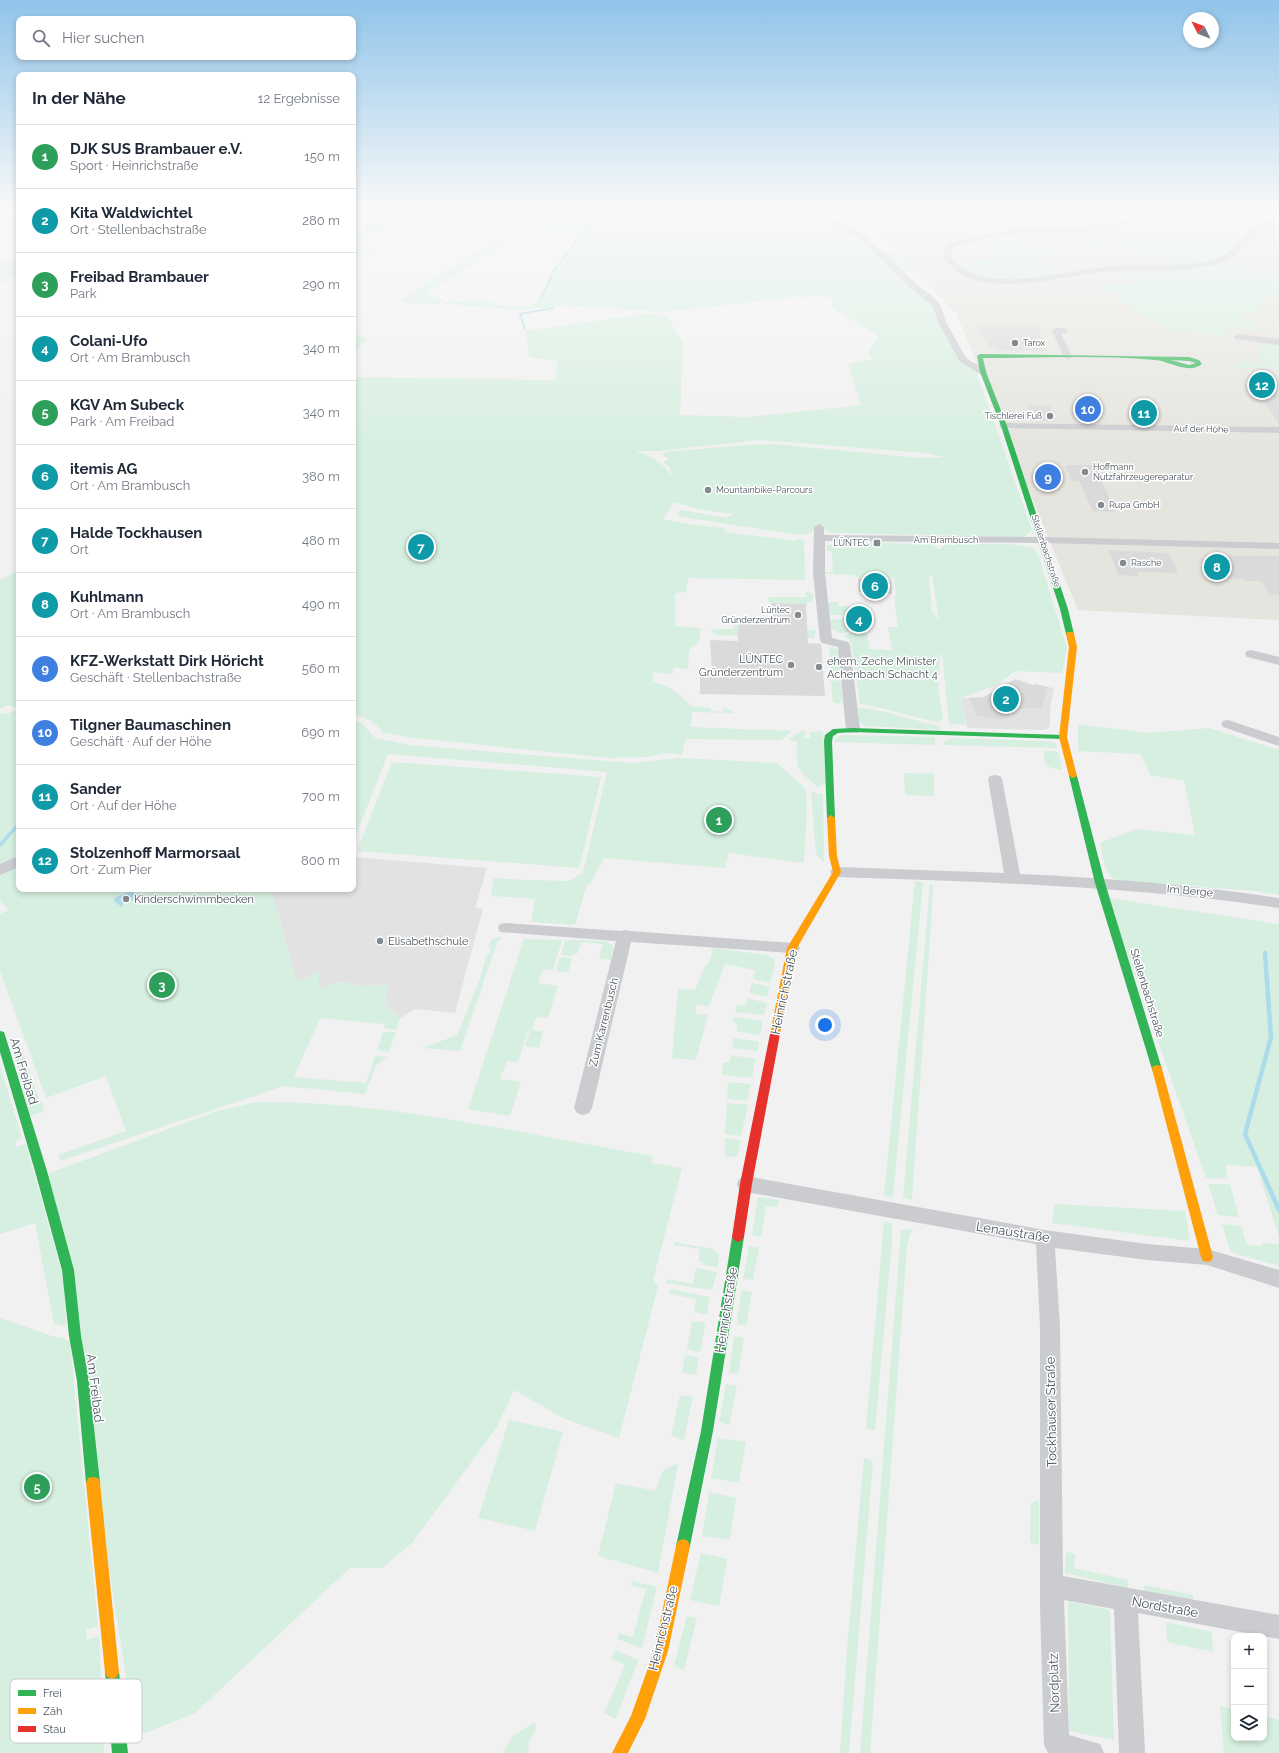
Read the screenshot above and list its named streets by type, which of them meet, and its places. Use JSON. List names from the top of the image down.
{
  "streets": {
    "street": [
      "Auf der Höhe",
      "Am Brambusch",
      "Stellenbachstraße",
      "Im Berge",
      "Heinrichstraße",
      "Zum Karrenbusch",
      "Am Freibad",
      "Lenaustraße",
      "Tockhauser Straße",
      "Nordstraße",
      "Nordplatz"
    ]
  },
  "crossings": [
    ["Auf der Höhe", "Stellenbachstraße"],
    ["Am Brambusch", "Stellenbachstraße"],
    ["Stellenbachstraße", "Im Berge"],
    ["Stellenbachstraße", "Lenaustraße"],
    ["Heinrichstraße", "Lenaustraße"],
    ["Lenaustraße", "Tockhauser Straße"],
    ["Tockhauser Straße", "Nordstraße"],
    ["Tockhauser Straße", "Nordplatz"],
    ["Nordstraße", "Nordplatz"]
  ],
  "places": {
    "other": [
      "Tarox",
      "Tischlerei Fuß",
      "Hoffmann Nutzfahrzeugereparatur",
      "Mountainbike-Parcours",
      "Rupa GmbH",
      "Rasche",
      "Lüntec Gründerzentrum",
      "LÜNTEC Gründerzentrum",
      "ehem. Zeche Minister Achenbach Schacht 4",
      "Kinderschwimmbecken",
      "Elisabethschule"
    ],
    "transit": ["LÜNTEC"]
  },
  "legend": ["Frei", "Zäh", "Stau"],
  "north": "top left",
  "page": {
    "search": "Hier suchen",
    "heading": ["In der Nähe", "12 Ergebnisse"],
    "list": [
      {
        "mark": "1",
        "name": "DJK SUS Brambauer e.V.",
        "note": "Sport · Heinrichstraße",
        "value": "150 m"
      },
      {
        "mark": "2",
        "name": "Kita Waldwichtel",
        "note": "Ort · Stellenbachstraße",
        "value": "280 m"
      },
      {
        "mark": "3",
        "name": "Freibad Brambauer",
        "note": "Park",
        "value": "290 m"
      },
      {
        "mark": "4",
        "name": "Colani-Ufo",
        "note": "Ort · Am Brambusch",
        "value": "340 m"
      },
      {
        "mark": "5",
        "name": "KGV Am Subeck",
        "note": "Park · Am Freibad",
        "value": "340 m"
      },
      {
        "mark": "6",
        "name": "itemis AG",
        "note": "Ort · Am Brambusch",
        "value": "380 m"
      },
      {
        "mark": "7",
        "name": "Halde Tockhausen",
        "note": "Ort",
        "value": "480 m"
      },
      {
        "mark": "8",
        "name": "Kuhlmann",
        "note": "Ort · Am Brambusch",
        "value": "490 m"
      },
      {
        "mark": "9",
        "name": "KFZ-Werkstatt Dirk Höricht",
        "note": "Geschäft · Stellenbachstraße",
        "value": "560 m"
      },
      {
        "mark": "10",
        "name": "Tilgner Baumaschinen",
        "note": "Geschäft · Auf der Höhe",
        "value": "690 m"
      },
      {
        "mark": "11",
        "name": "Sander",
        "note": "Ort · Auf der Höhe",
        "value": "700 m"
      },
      {
        "mark": "12",
        "name": "Stolzenhoff Marmorsaal",
        "note": "Ort · Zum Pier",
        "value": "800 m"
      }
    ],
    "pins": [
      "12",
      "10",
      "11",
      "9",
      "7",
      "8",
      "6",
      "4",
      "2",
      "1",
      "3",
      "5"
    ],
    "map_buttons": ["+", "−"]
  }
}
